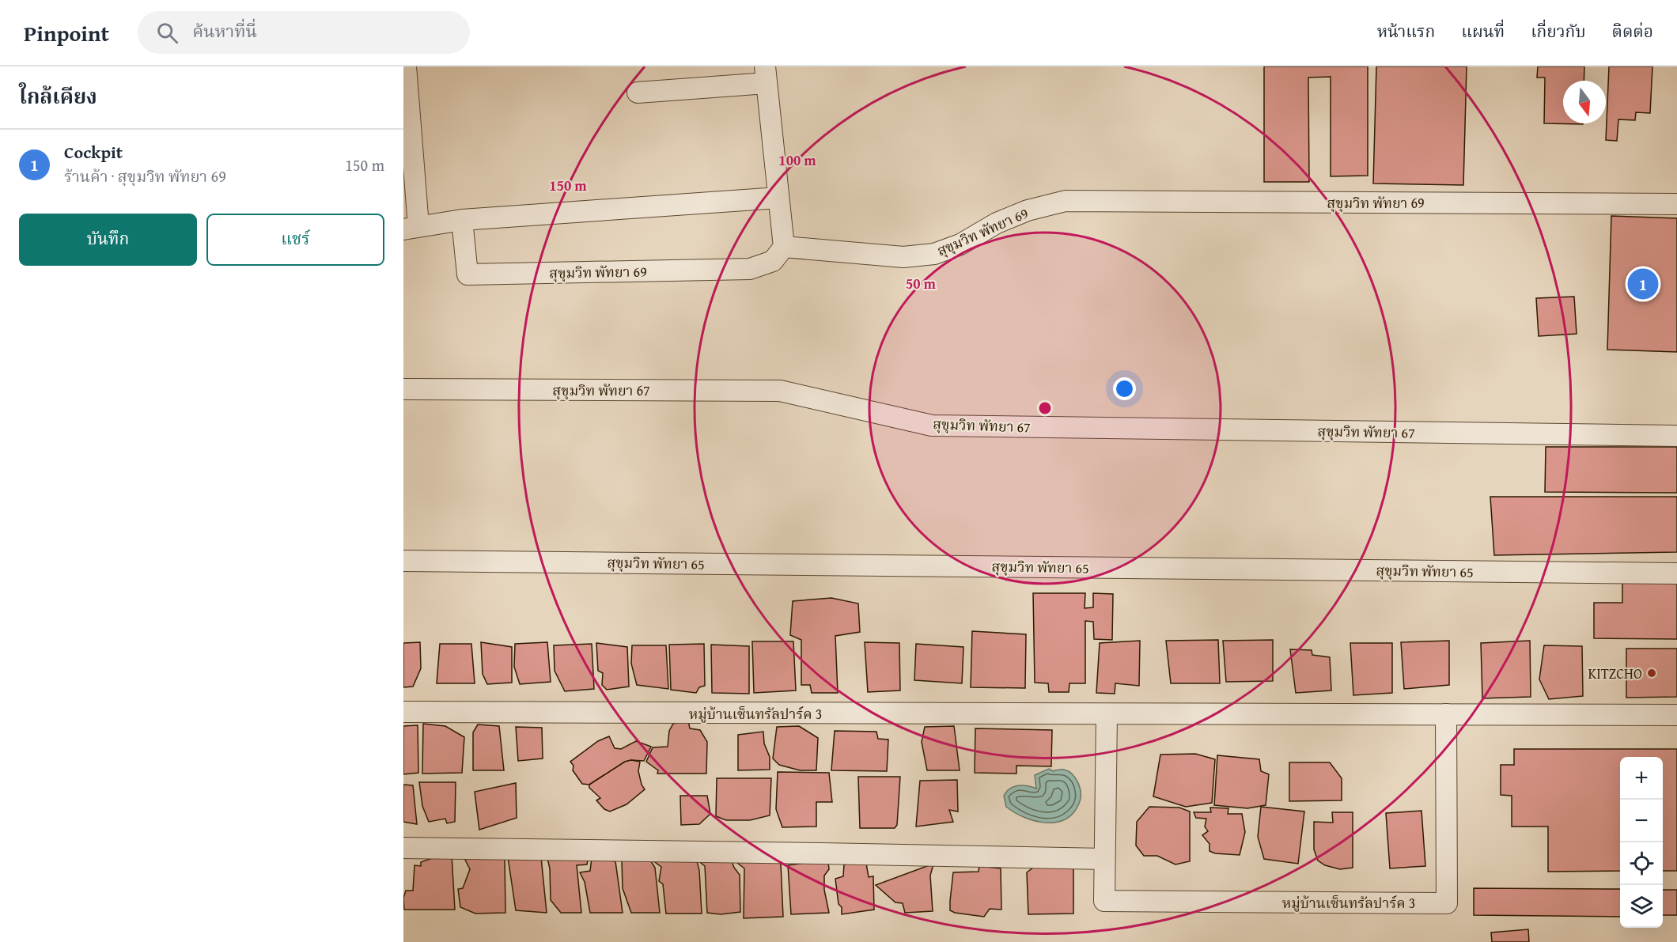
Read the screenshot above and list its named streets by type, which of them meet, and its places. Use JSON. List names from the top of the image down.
{
  "streets": {
    "street": [
      "สุขุมวิท พัทยา 69",
      "สุขุมวิท พัทยา 67",
      "สุขุมวิท พัทยา 65",
      "หมู่บ้านเซ็นทรัลปาร์ค 3"
    ]
  },
  "places": ["KITZCHO"],
  "north": "bottom",
  "page": {
    "header": "Pinpoint",
    "search": "ค้นหาที่นี่",
    "nav": [
      "หน้าแรก",
      "แผนที่",
      "เกี่ยวกับ",
      "ติดต่อ"
    ],
    "heading": "ใกล้เคียง",
    "list": [
      {
        "mark": "1",
        "name": "Cockpit",
        "note": "ร้านค้า · สุขุมวิท พัทยา 69",
        "value": "150 m"
      }
    ],
    "buttons": ["บันทึก", "แชร์"],
    "pins": "1",
    "map_buttons": ["+", "−"]
  },
  "rings": ["100 m", "150 m", "50 m"]
}
